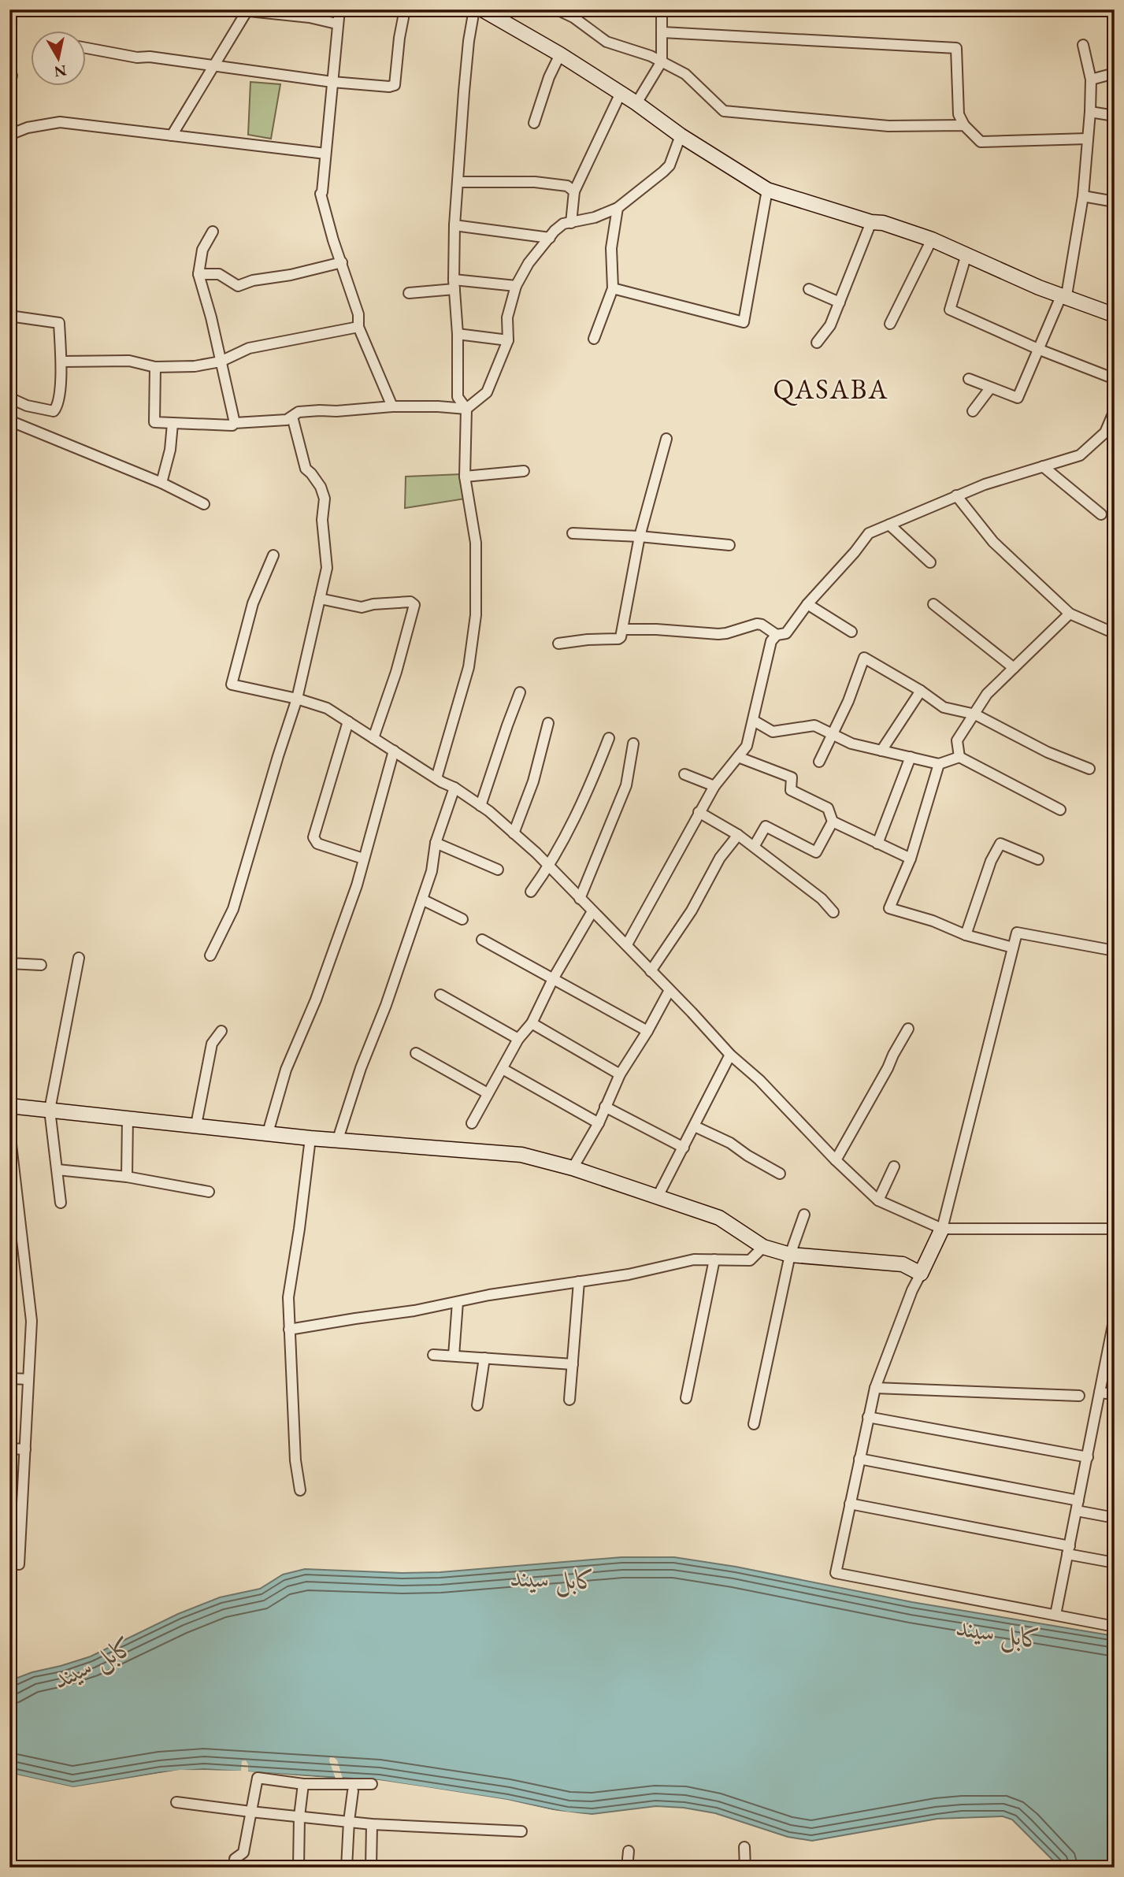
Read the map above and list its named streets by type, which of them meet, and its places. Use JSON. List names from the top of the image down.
{
  "districts": ["QASABA"],
  "water": ["کابل سيند"],
  "north": "bottom"
}
